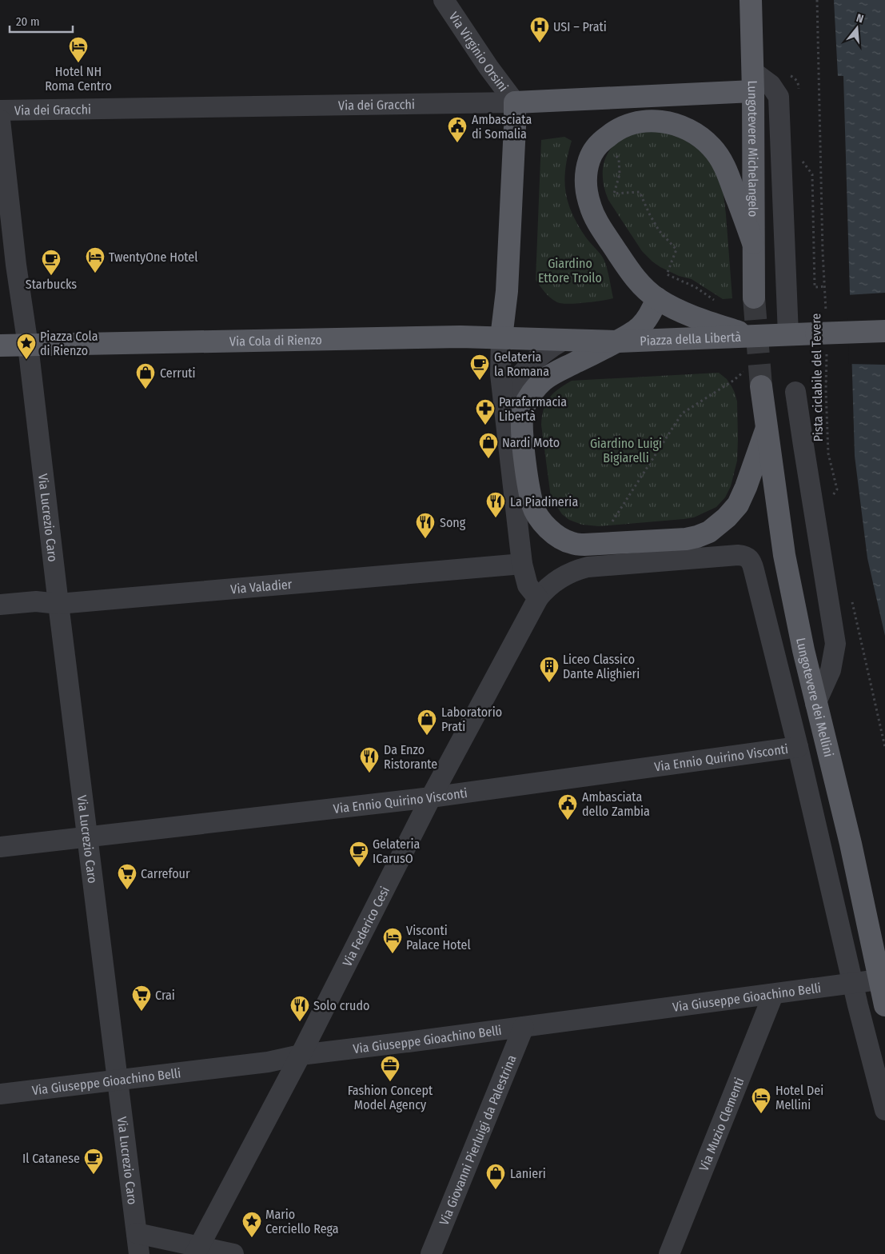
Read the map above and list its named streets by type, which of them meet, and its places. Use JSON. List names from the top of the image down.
{
  "streets": {
    "main road": [
      "Via dei Gracchi",
      "Lungotevere Michelangelo",
      "Piazza della Libertà",
      "Via Cola di Rienzo",
      "Lungotevere dei Mellini"
    ],
    "street": [
      "Via Virginio Orsini",
      "Via Lucrezio Caro",
      "Via Valadier",
      "Via Ennio Quirino Visconti",
      "Via Federico Cesi",
      "Via Giuseppe Gioachino Belli",
      "Via Muzio Clementi",
      "Via Giovanni Pierluigi da Palestrina"
    ],
    "path": ["Pista ciclabile del Tevere"]
  },
  "crossings": [
    ["Via Virginio Orsini", "Via dei Gracchi"],
    ["Via dei Gracchi", "Lungotevere Michelangelo"],
    ["Piazza della Libertà", "Via Cola di Rienzo"],
    ["Piazza della Libertà", "Pista ciclabile del Tevere"],
    ["Via Cola di Rienzo", "Via Lucrezio Caro"],
    ["Via Lucrezio Caro", "Via Valadier"],
    ["Via Lucrezio Caro", "Via Ennio Quirino Visconti"],
    ["Via Lucrezio Caro", "Via Giuseppe Gioachino Belli"],
    ["Lungotevere dei Mellini", "Via Ennio Quirino Visconti"],
    ["Lungotevere dei Mellini", "Via Federico Cesi"],
    ["Lungotevere dei Mellini", "Via Giuseppe Gioachino Belli"],
    ["Via Ennio Quirino Visconti", "Via Federico Cesi"],
    ["Via Federico Cesi", "Via Giuseppe Gioachino Belli"],
    ["Via Giuseppe Gioachino Belli", "Via Muzio Clementi"],
    ["Via Giuseppe Gioachino Belli", "Via Giovanni Pierluigi da Palestrina"]
  ],
  "parks": ["Giardino Ettore Troilo", "Giardino Luigi Bigiarelli"],
  "places": {
    "hospital": ["USI – Prati"],
    "hotel": [
      "Hotel NH Roma Centro",
      "TwentyOne Hotel",
      "Visconti Palace Hotel",
      "Hotel Dei Mellini"
    ],
    "public building": ["Ambasciata di Somalia", "Ambasciata dello Zambia"],
    "cafe": [
      "Starbucks",
      "Gelateria la Romana",
      "Gelateria ICarusO",
      "Il Catanese"
    ],
    "place": ["Piazza Cola di Rienzo", "Mario Cerciello Rega"],
    "shop": [
      "Cerruti",
      "Nardi Moto",
      "Laboratorio Prati",
      "Lanieri"
    ],
    "pharmacy": ["Parafarmacia Libertà"],
    "restaurant": [
      "La Piadineria",
      "Song",
      "Da Enzo Ristorante",
      "Solo crudo"
    ],
    "building": ["Liceo Classico Dante Alighieri"],
    "supermarket": ["Carrefour", "Crai"],
    "office": ["Fashion Concept Model Agency"]
  },
  "scale_bar": "20 m",
  "north": "top"
}
